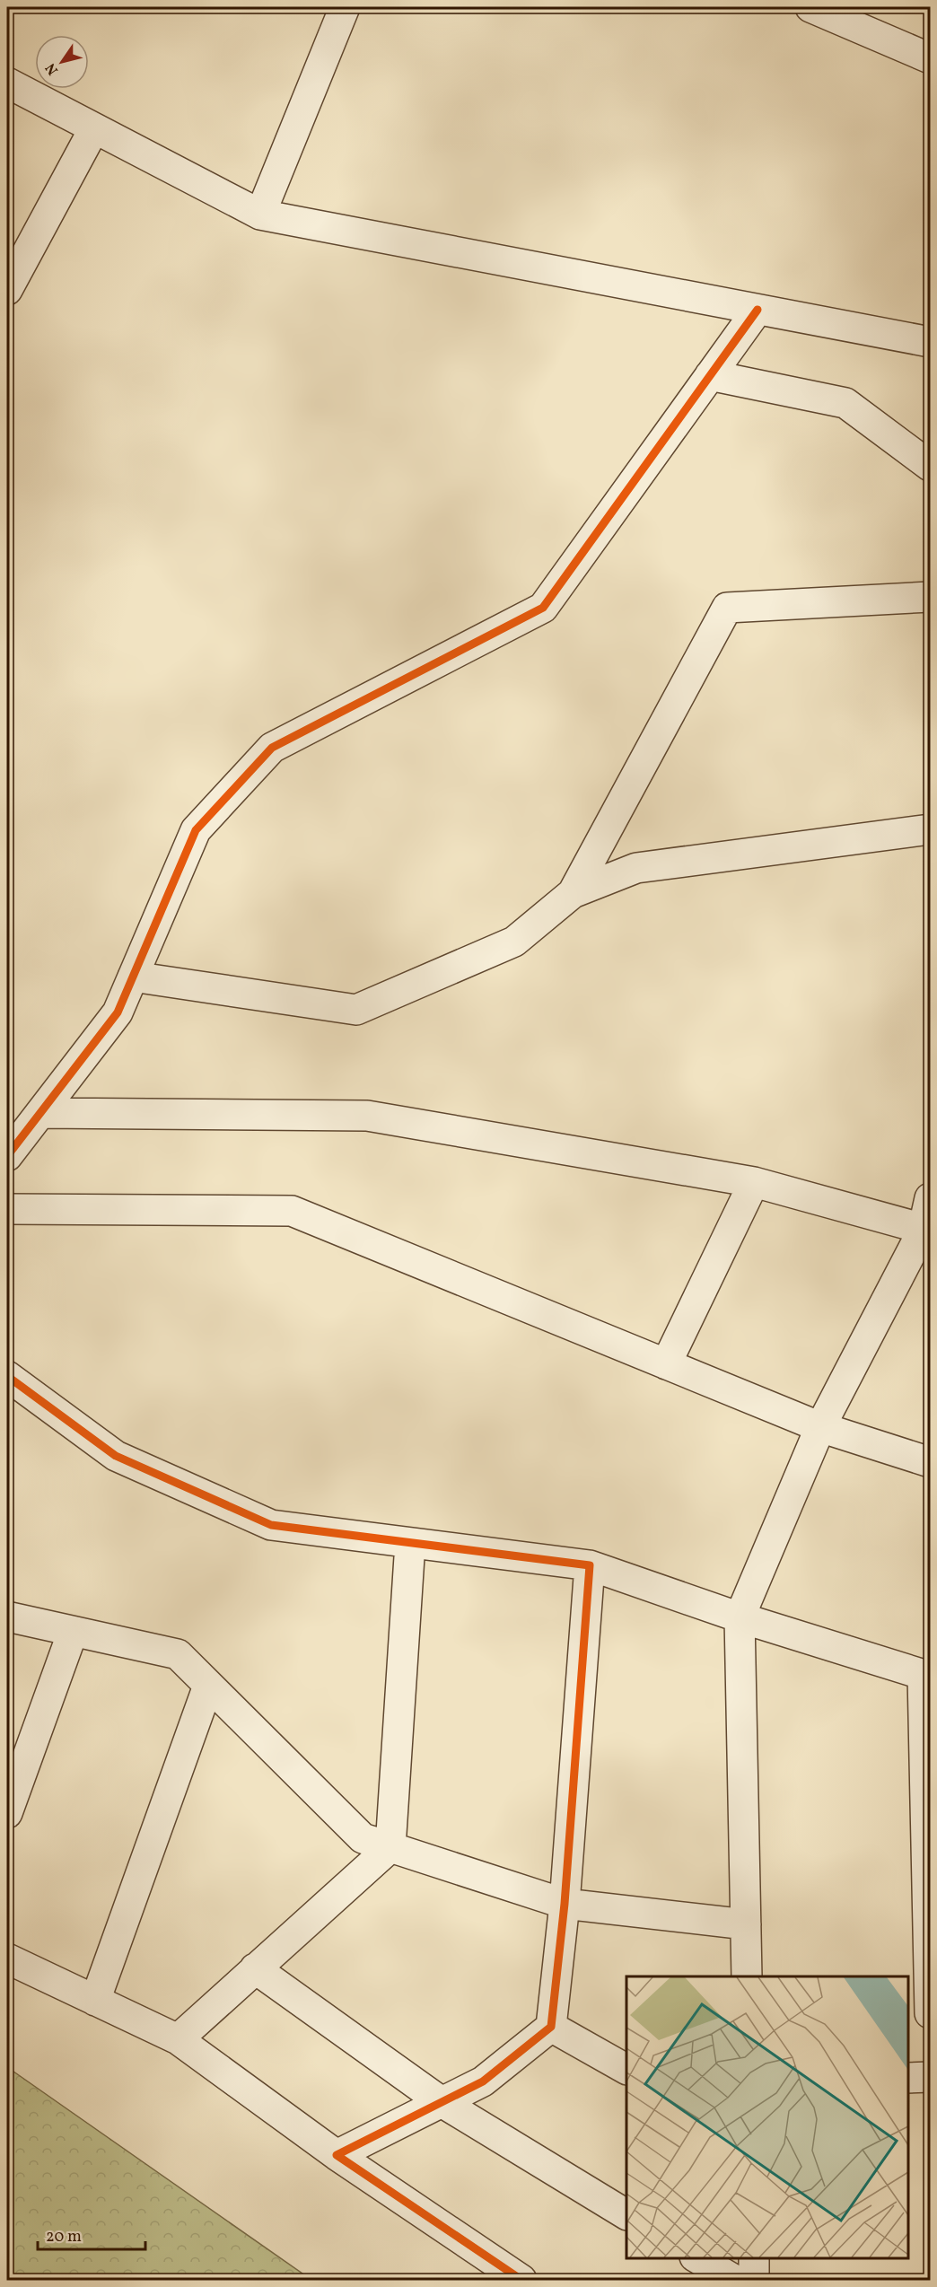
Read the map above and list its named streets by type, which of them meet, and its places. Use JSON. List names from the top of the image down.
{
  "scale_bar": "20 m",
  "north": "bottom left"
}
